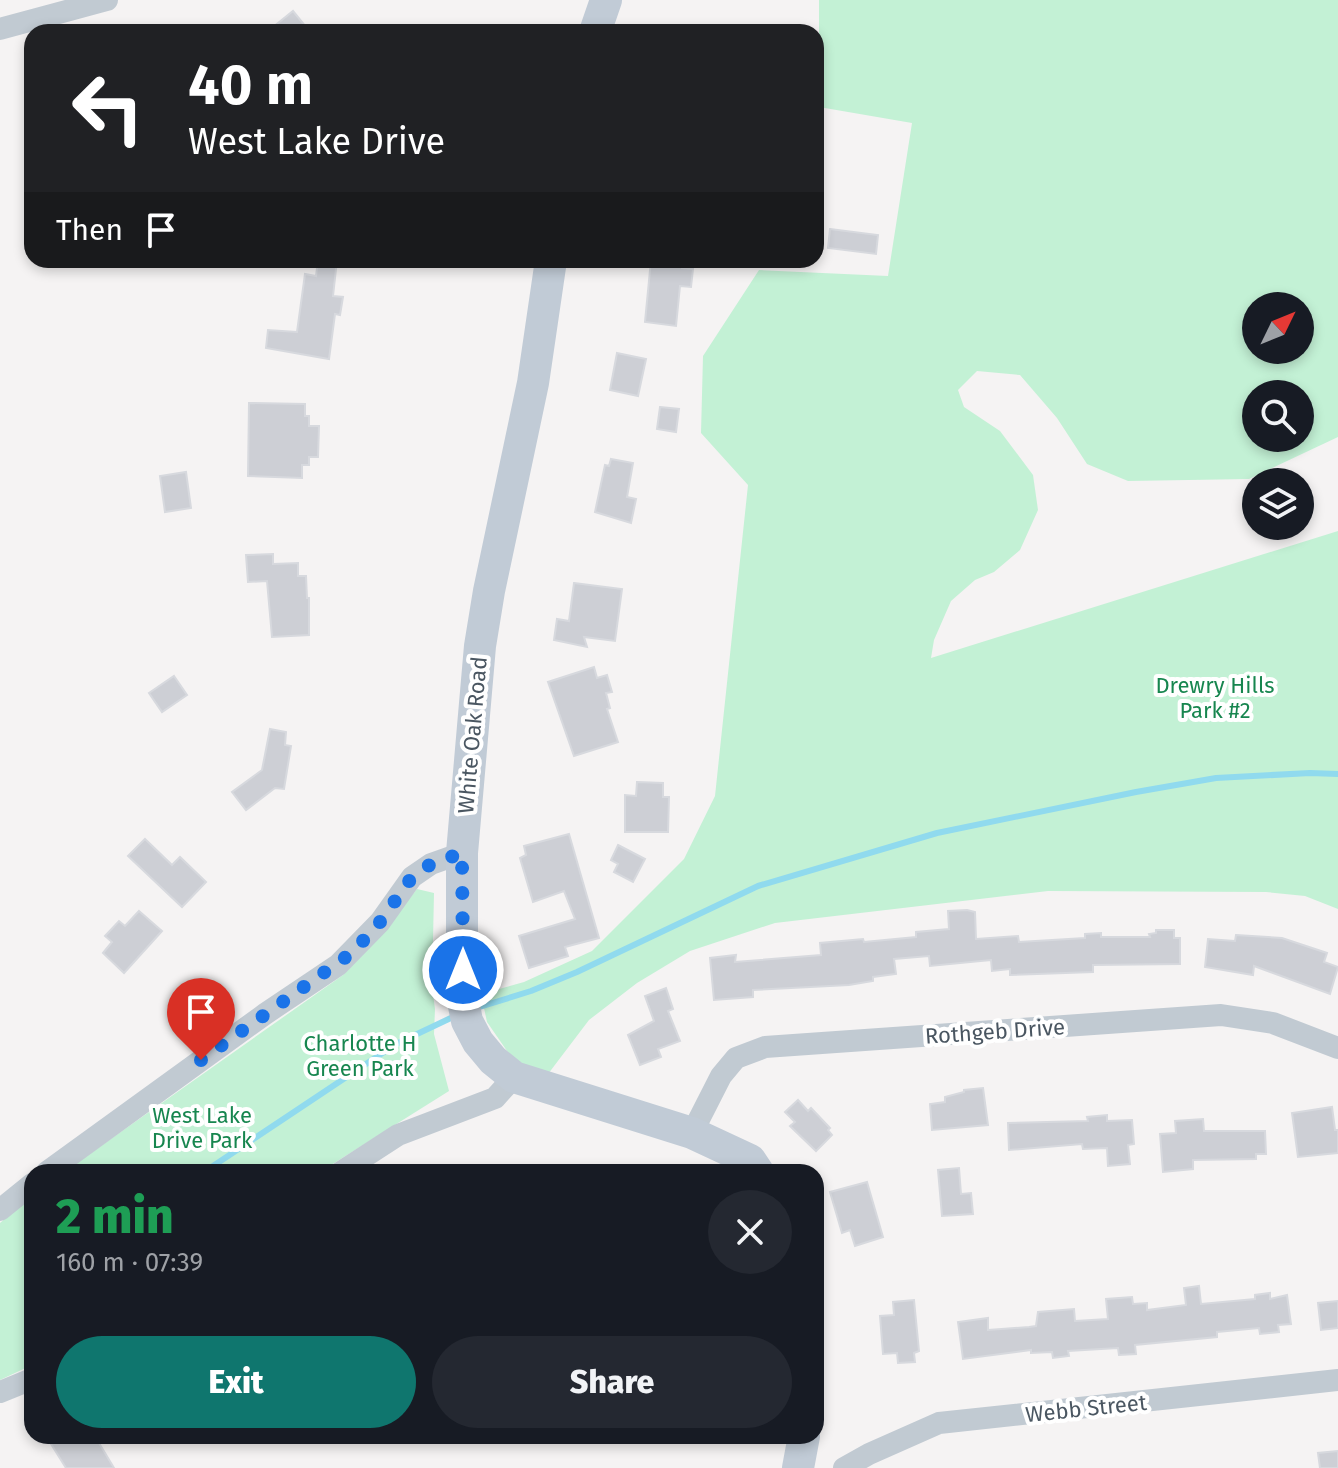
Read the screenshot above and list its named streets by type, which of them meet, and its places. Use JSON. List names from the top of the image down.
{
  "streets": {
    "street": ["White Oak Road", "Rothgeb Drive", "Webb Street"]
  },
  "crossings": [
    ["White Oak Road", "Rothgeb Drive"]
  ],
  "parks": ["Drewry Hills Park #2", "Charlotte H Green Park", "West Lake Drive Park"],
  "north": "top right",
  "page": {
    "turn": ["40 m", "West Lake Drive"],
    "then": "Then",
    "heading": ["2 min", "160 m · 07:39"],
    "buttons": ["Exit", "Share"]
  }
}
